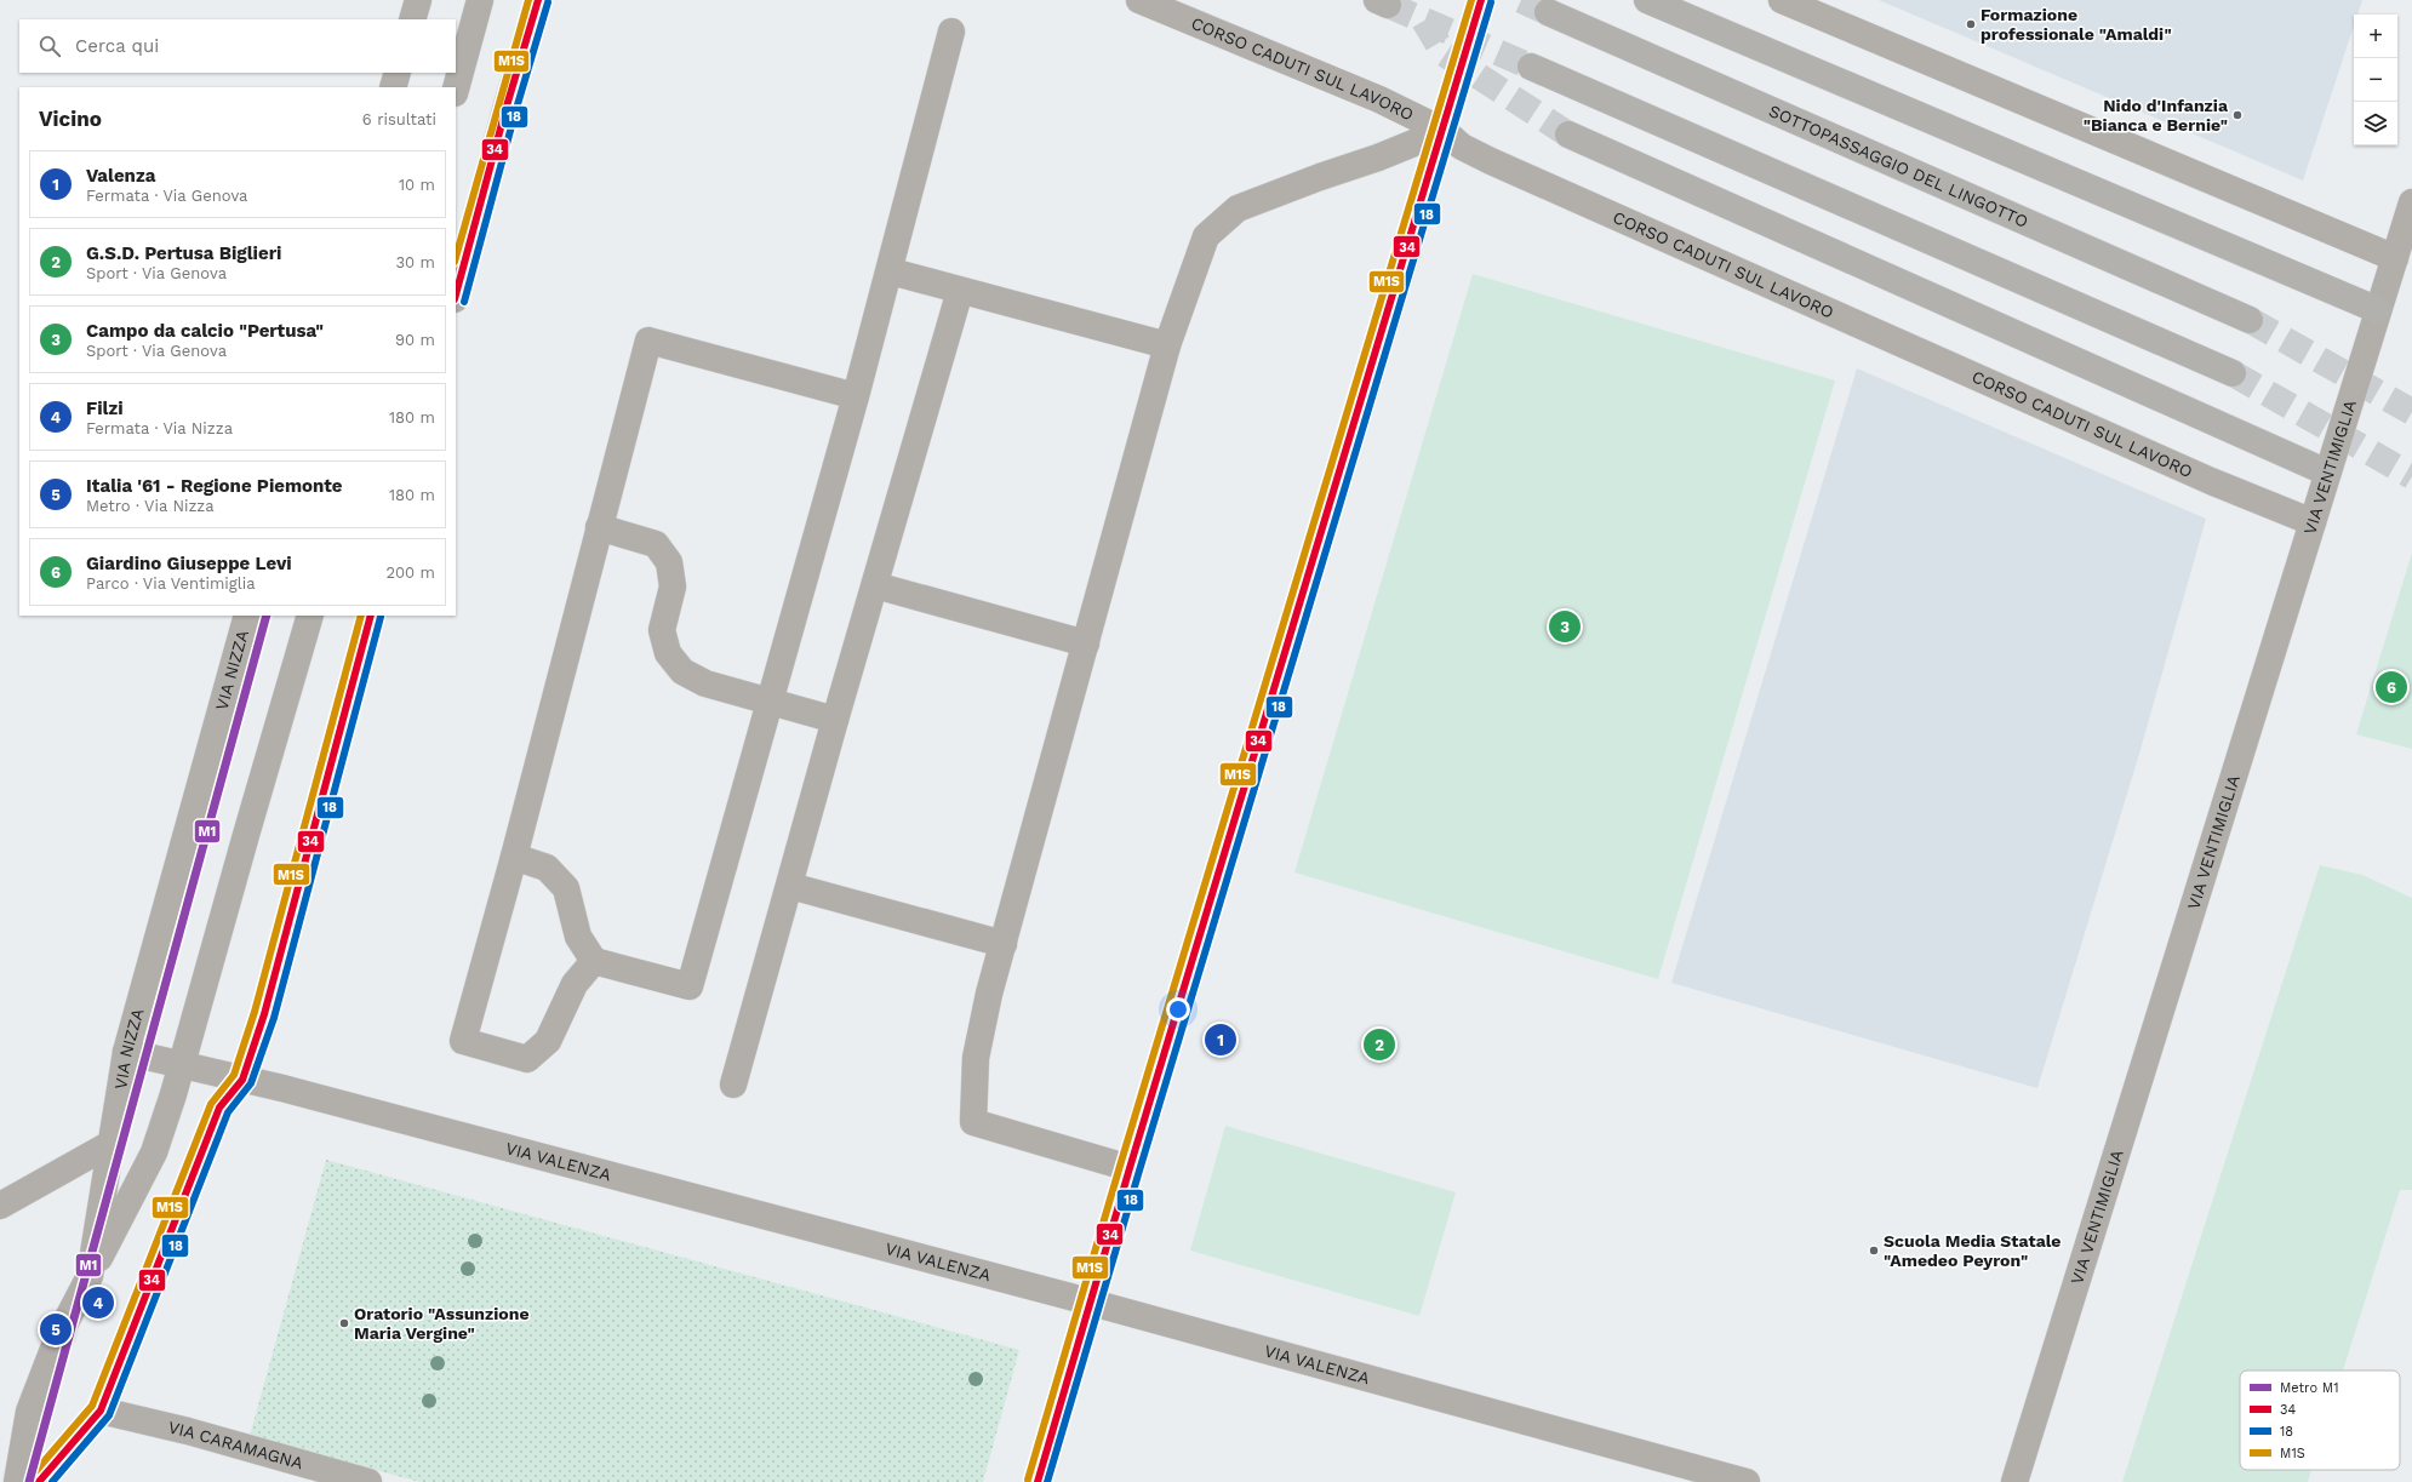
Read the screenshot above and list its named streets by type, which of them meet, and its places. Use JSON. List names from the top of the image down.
{
  "streets": {
    "main road": ["SOTTOPASSAGGIO DEL LINGOTTO"],
    "street": [
      "CORSO CADUTI SUL LAVORO",
      "VIA VENTIMIGLIA",
      "VIA NIZZA",
      "VIA VALENZA",
      "VIA CARAMAGNA"
    ]
  },
  "crossings": [
    ["CORSO CADUTI SUL LAVORO", "VIA VENTIMIGLIA"],
    ["VIA NIZZA", "VIA VALENZA"]
  ],
  "places": [
    "Formazione professionale \"Amaldi\"",
    "Nido d'Infanzia \"Bianca e Bernie\"",
    "Scuola Media Statale \"Amedeo Peyron\"",
    "Oratorio \"Assunzione Maria Vergine\""
  ],
  "lines": [
    "transit line 34",
    "transit line M1S",
    "transit line 18",
    "metro line M1"
  ],
  "legend": [
    "Metro M1",
    "34",
    "18",
    "M1S"
  ],
  "page": {
    "map_buttons": ["+", "−"],
    "search": "Cerca qui",
    "heading": ["Vicino", "6 risultati"],
    "list": [
      {
        "mark": "1",
        "name": "Valenza",
        "note": "Fermata · Via Genova",
        "value": "10 m"
      },
      {
        "mark": "2",
        "name": "G.S.D. Pertusa Biglieri",
        "note": "Sport · Via Genova",
        "value": "30 m"
      },
      {
        "mark": "3",
        "name": "Campo da calcio \"Pertusa\"",
        "note": "Sport · Via Genova",
        "value": "90 m"
      },
      {
        "mark": "4",
        "name": "Filzi",
        "note": "Fermata · Via Nizza",
        "value": "180 m"
      },
      {
        "mark": "5",
        "name": "Italia '61 - Regione Piemonte",
        "note": "Metro · Via Nizza",
        "value": "180 m"
      },
      {
        "mark": "6",
        "name": "Giardino Giuseppe Levi",
        "note": "Parco · Via Ventimiglia",
        "value": "200 m"
      }
    ],
    "pins": [
      "3",
      "6",
      "1",
      "2",
      "4",
      "5"
    ]
  }
}
